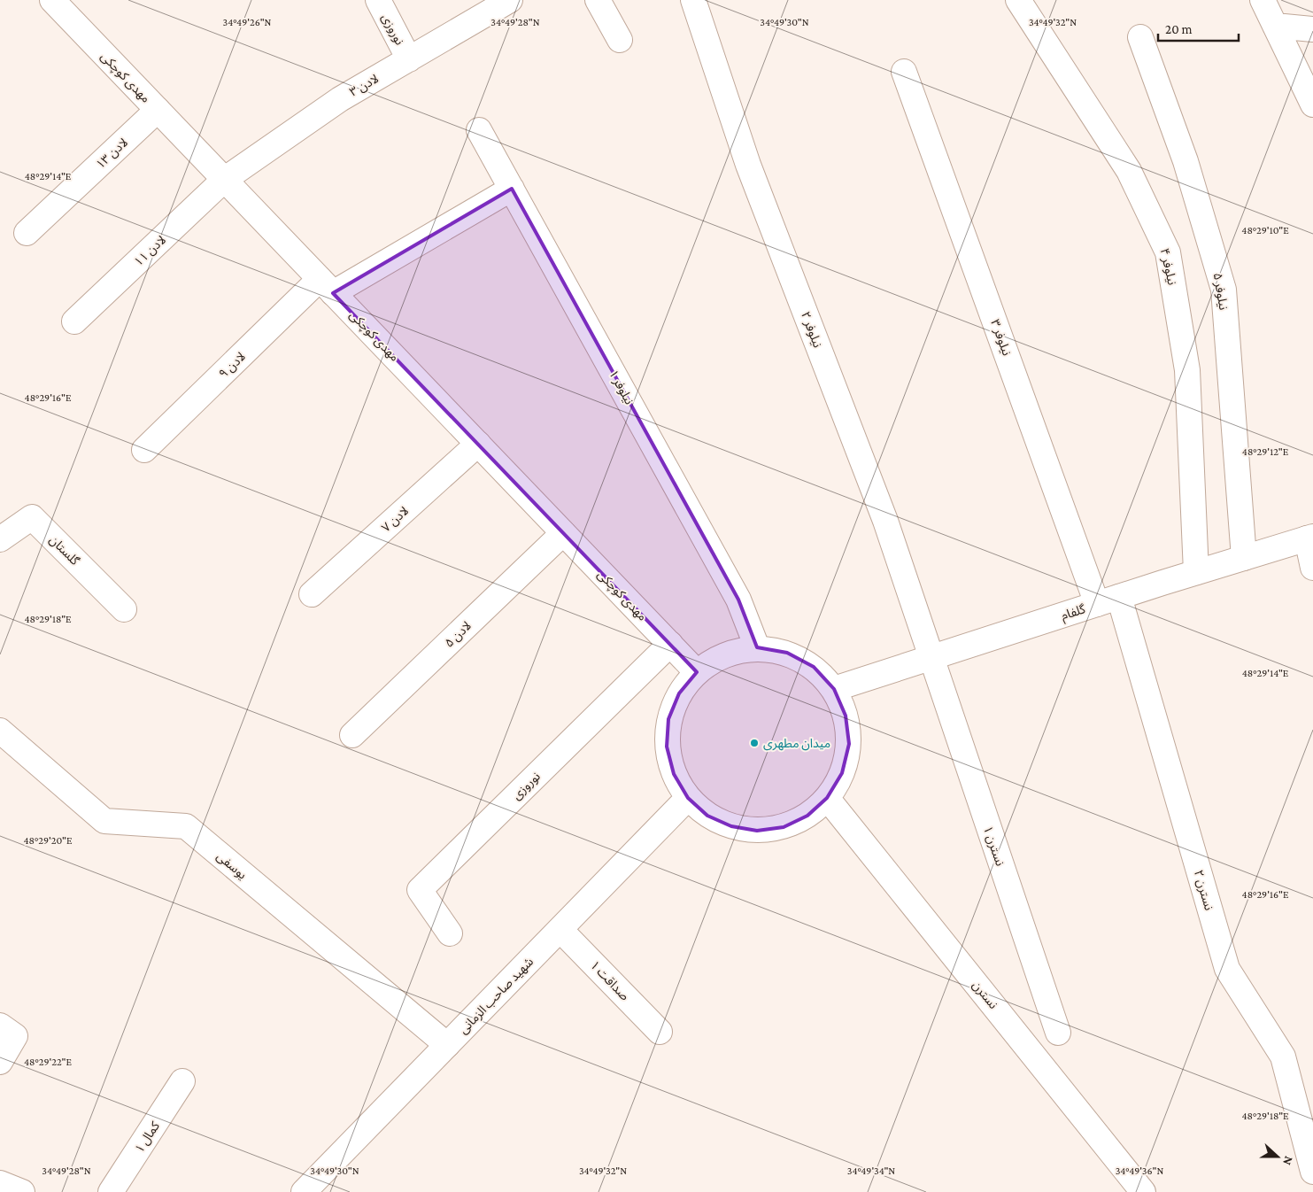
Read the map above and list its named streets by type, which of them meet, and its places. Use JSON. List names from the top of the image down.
{
  "streets": {
    "street": [
      "نوروزی",
      "مهدی کوچکی",
      "لادن ۳",
      "لادن ۱۳",
      "لادن ۱۱",
      "نیلوفر ۴",
      "نیلوفر ۵",
      "نیلوفر ۲",
      "نیلوفر ۳",
      "لادن ۹",
      "نیلوفر ۱",
      "لادن ۷",
      "گلستان",
      "گلفام",
      "لادن ۵",
      "نسترن ۱",
      "یوسفی",
      "نسترن ۲",
      "صداقت ۱",
      "نسترن",
      "شهید صاحب الزمانی",
      "کمال ۱"
    ]
  },
  "crossings": [
    ["نوروزی", "مهدی کوچکی"],
    ["نوروزی", "لادن ۳"],
    ["مهدی کوچکی", "لادن ۳"],
    ["مهدی کوچکی", "لادن ۱۳"],
    ["مهدی کوچکی", "لادن ۱۱"],
    ["مهدی کوچکی", "لادن ۹"],
    ["مهدی کوچکی", "لادن ۷"],
    ["مهدی کوچکی", "لادن ۵"],
    ["لادن ۳", "لادن ۱۱"],
    ["نیلوفر ۴", "گلفام"],
    ["نیلوفر ۵", "گلفام"],
    ["نیلوفر ۲", "گلفام"],
    ["نیلوفر ۲", "نسترن ۱"],
    ["نیلوفر ۳", "گلفام"],
    ["نیلوفر ۳", "نسترن ۲"],
    ["لادن ۹", "نیلوفر ۱"],
    ["گلفام", "نسترن ۱"],
    ["گلفام", "نسترن ۲"],
    ["یوسفی", "شهید صاحب الزمانی"],
    ["صداقت ۱", "شهید صاحب الزمانی"]
  ],
  "places": ["میدان مطهری"],
  "scale_bar": "20 m",
  "north": "right",
  "coordinates": [
    "34°49'26\"N",
    "34°49'28\"N",
    "34°49'30\"N",
    "34°49'32\"N",
    "48°29'14\"E",
    "48°29'10\"E",
    "48°29'16\"E",
    "48°29'12\"E",
    "48°29'18\"E",
    "48°29'20\"E",
    "48°29'22\"E",
    "34°49'34\"N",
    "34°49'36\"N"
  ]
}
